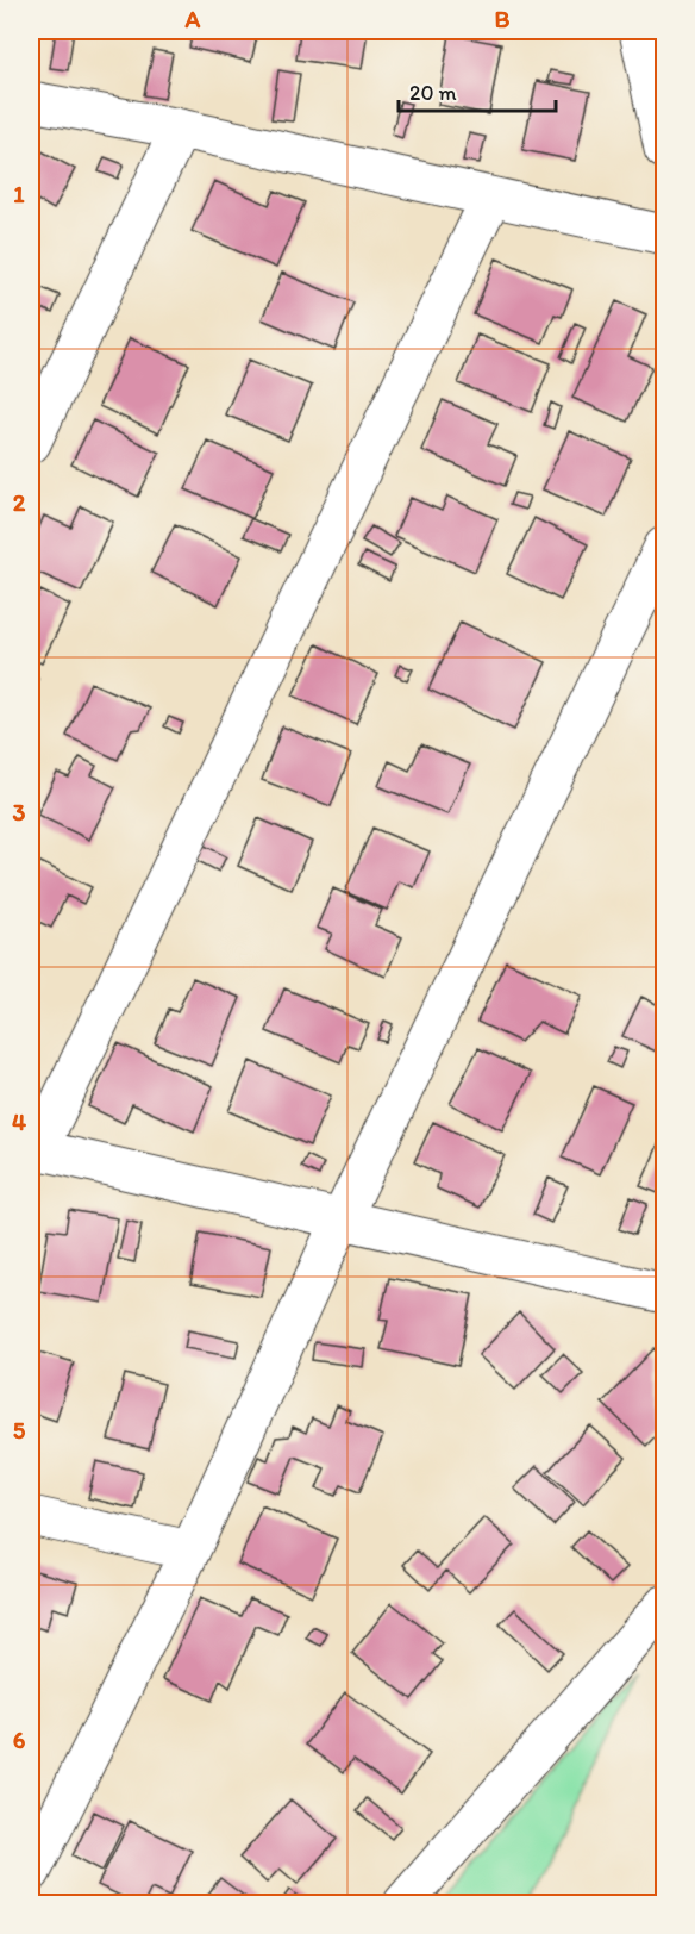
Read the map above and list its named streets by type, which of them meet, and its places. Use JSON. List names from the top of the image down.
{
  "scale_bar": "20 m",
  "grid": {
    "columns": ["A", "B"],
    "rows": [
      "1",
      "2",
      "3",
      "4",
      "5",
      "6"
    ]
  }
}
